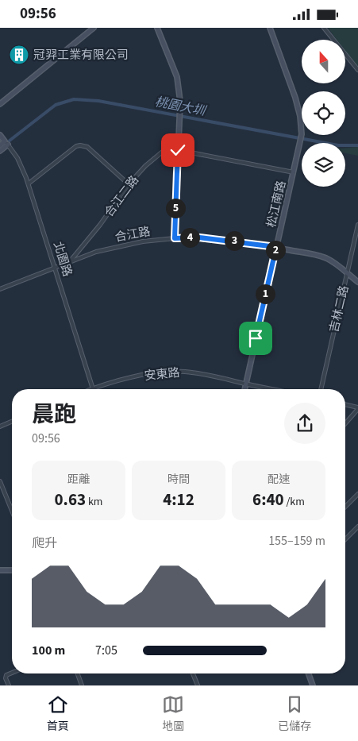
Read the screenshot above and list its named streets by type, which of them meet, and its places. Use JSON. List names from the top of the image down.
{
  "streets": {
    "street": [
      "合江二路",
      "松江南路",
      "合江路",
      "北園路",
      "吉林二路",
      "安東路"
    ]
  },
  "crossings": [
    ["合江二路", "合江路"],
    ["松江南路", "合江路"],
    ["松江南路", "安東路"],
    ["合江路", "北園路"],
    ["合江路", "吉林二路"],
    ["北園路", "安東路"]
  ],
  "water": ["桃園大圳"],
  "places": {
    "building": ["冠羿工業有限公司"]
  },
  "north": "top",
  "page": {
    "status": "09:56",
    "pins": [
      "5",
      "4",
      "3",
      "2",
      "1"
    ],
    "heading": ["晨跑", "09:56"],
    "stats": [
      ["距離", "0.63 km"],
      ["時間", "4:12"],
      ["配速", "6:40 /km"]
    ],
    "chart": ["爬升", "155–159 m"],
    "list": [
      {
        "name": "100 m",
        "note": "7:05"
      }
    ],
    "tabs": ["首頁", "地圖", "已儲存"]
  }
}
